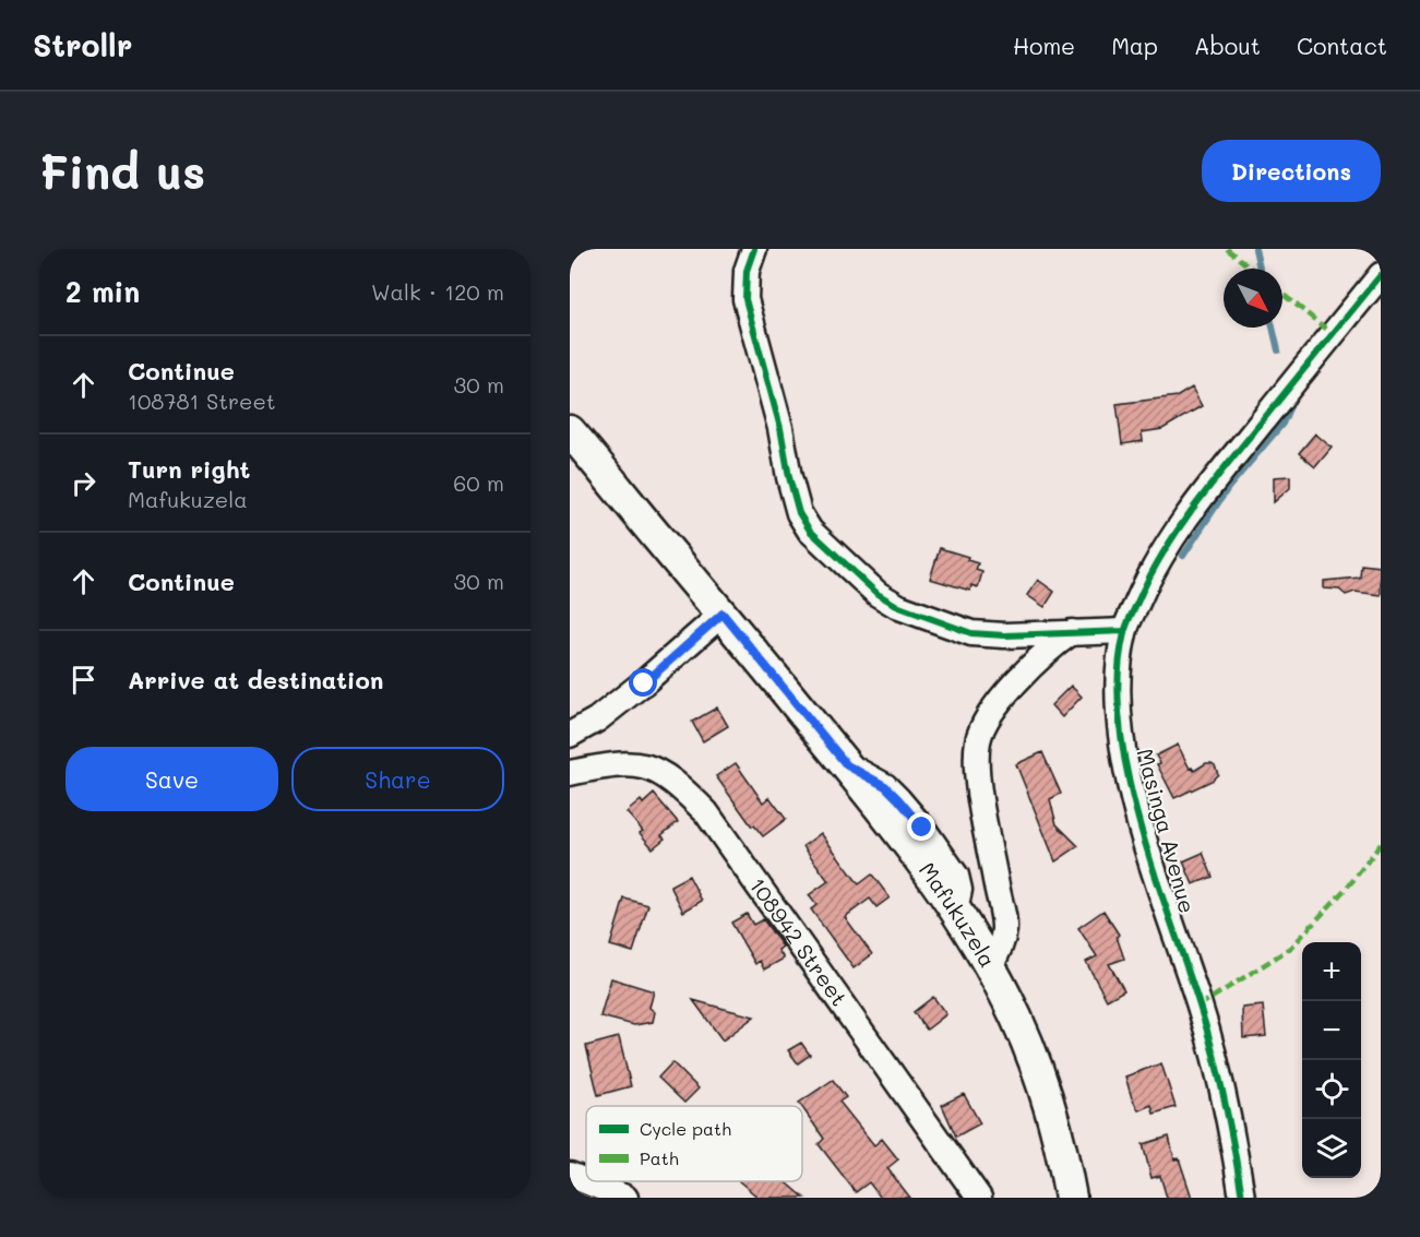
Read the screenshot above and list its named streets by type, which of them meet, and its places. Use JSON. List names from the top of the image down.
{
  "streets": {
    "main road": ["Mafukuzela"],
    "street": ["Masinga Avenue", "108942 Street"]
  },
  "legend": ["Cycle path", "Path"],
  "north": "bottom right",
  "page": {
    "header": "Strollr",
    "nav": [
      "Home",
      "Map",
      "About",
      "Contact"
    ],
    "buttons": [
      "Directions",
      ["Save", "Share"]
    ],
    "title": "Find us",
    "heading": ["2 min", "Walk · 120 m"],
    "list": [
      ["Continue", "108781 Street", "30 m"],
      ["Turn right", "Mafukuzela", "60 m"],
      ["Continue", "30 m"],
      "Arrive at destination"
    ],
    "map_buttons": ["+", "−"]
  }
}
